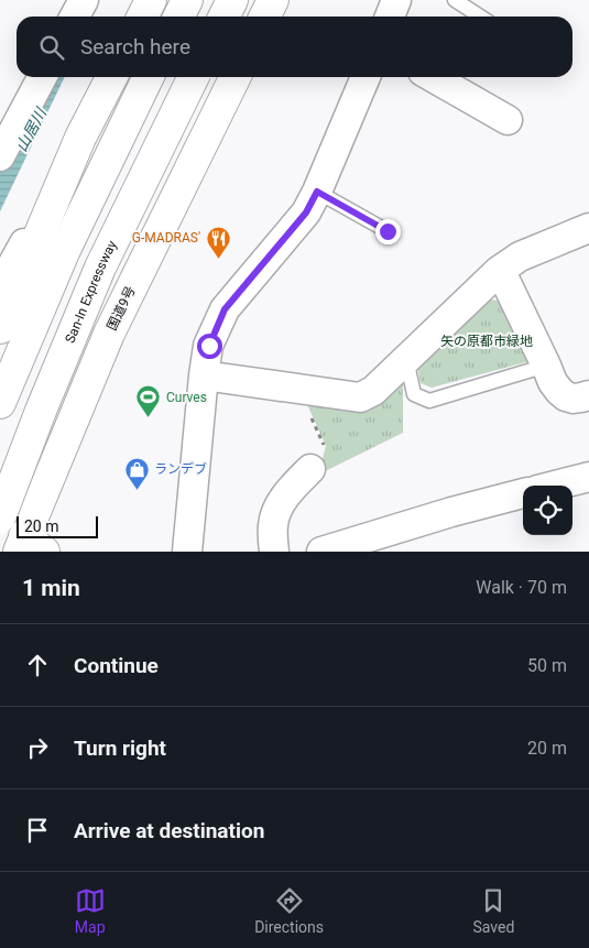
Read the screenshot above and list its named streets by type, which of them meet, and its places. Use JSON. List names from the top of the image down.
{
  "streets": {
    "highway": ["San-In Expressway", "国道9号"]
  },
  "water": ["山居川"],
  "parks": ["矢の原都市緑地"],
  "places": {
    "restaurant": ["G-MADRAS'"],
    "sports": ["Curves"],
    "shop": ["ランデブ"]
  },
  "scale_bar": "20 m",
  "page": {
    "search": "Search here",
    "scale": "20 m",
    "heading": ["1 min", "Walk · 70 m"],
    "list": [
      ["Continue", "50 m"],
      ["Turn right", "20 m"],
      "Arrive at destination"
    ],
    "nav": ["Map", "Directions", "Saved"]
  }
}
